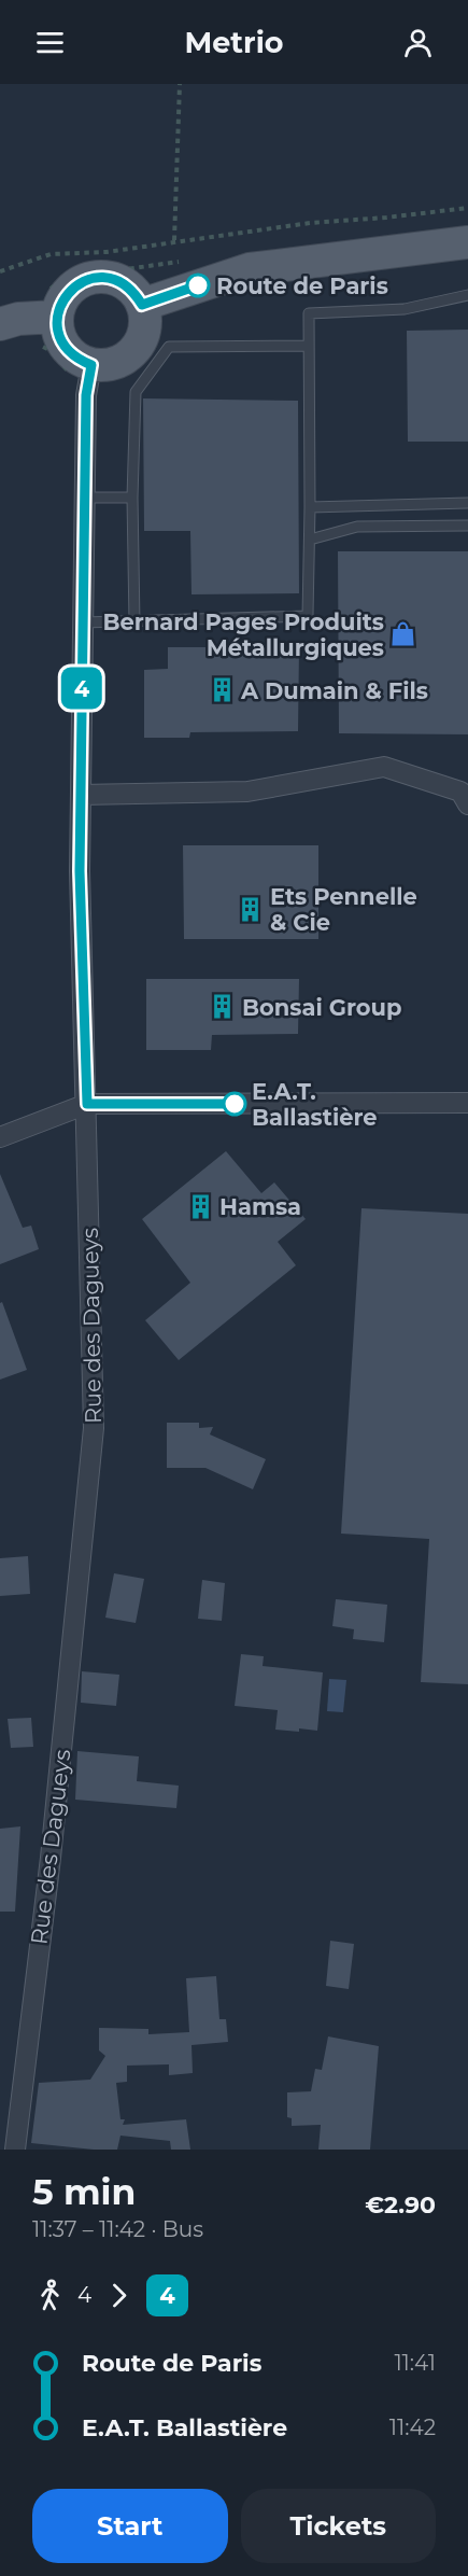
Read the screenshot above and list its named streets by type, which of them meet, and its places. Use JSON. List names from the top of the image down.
{
  "streets": {
    "street": ["Rue des Dagueys"]
  },
  "places": {
    "other": ["Route de Paris", "E.A.T. Ballastière"],
    "shop": ["Bernard Pages Produits Métallurgiques"],
    "building": [
      "A Dumain & Fils",
      "Ets Pennelle & Cie",
      "Bonsai Group",
      "Hamsa"
    ]
  },
  "lines": ["bus line 4"],
  "page": {
    "header": "Metrio",
    "on_map": "4",
    "heading": ["5 min", "11:37 – 11:42 · Bus", "€2.90"],
    "legs": ["4", "4"],
    "list": [
      {
        "name": "Route de Paris",
        "value": "11:41"
      },
      {
        "name": "E.A.T. Ballastière",
        "value": "11:42"
      }
    ],
    "buttons": ["Start", "Tickets"]
  }
}
